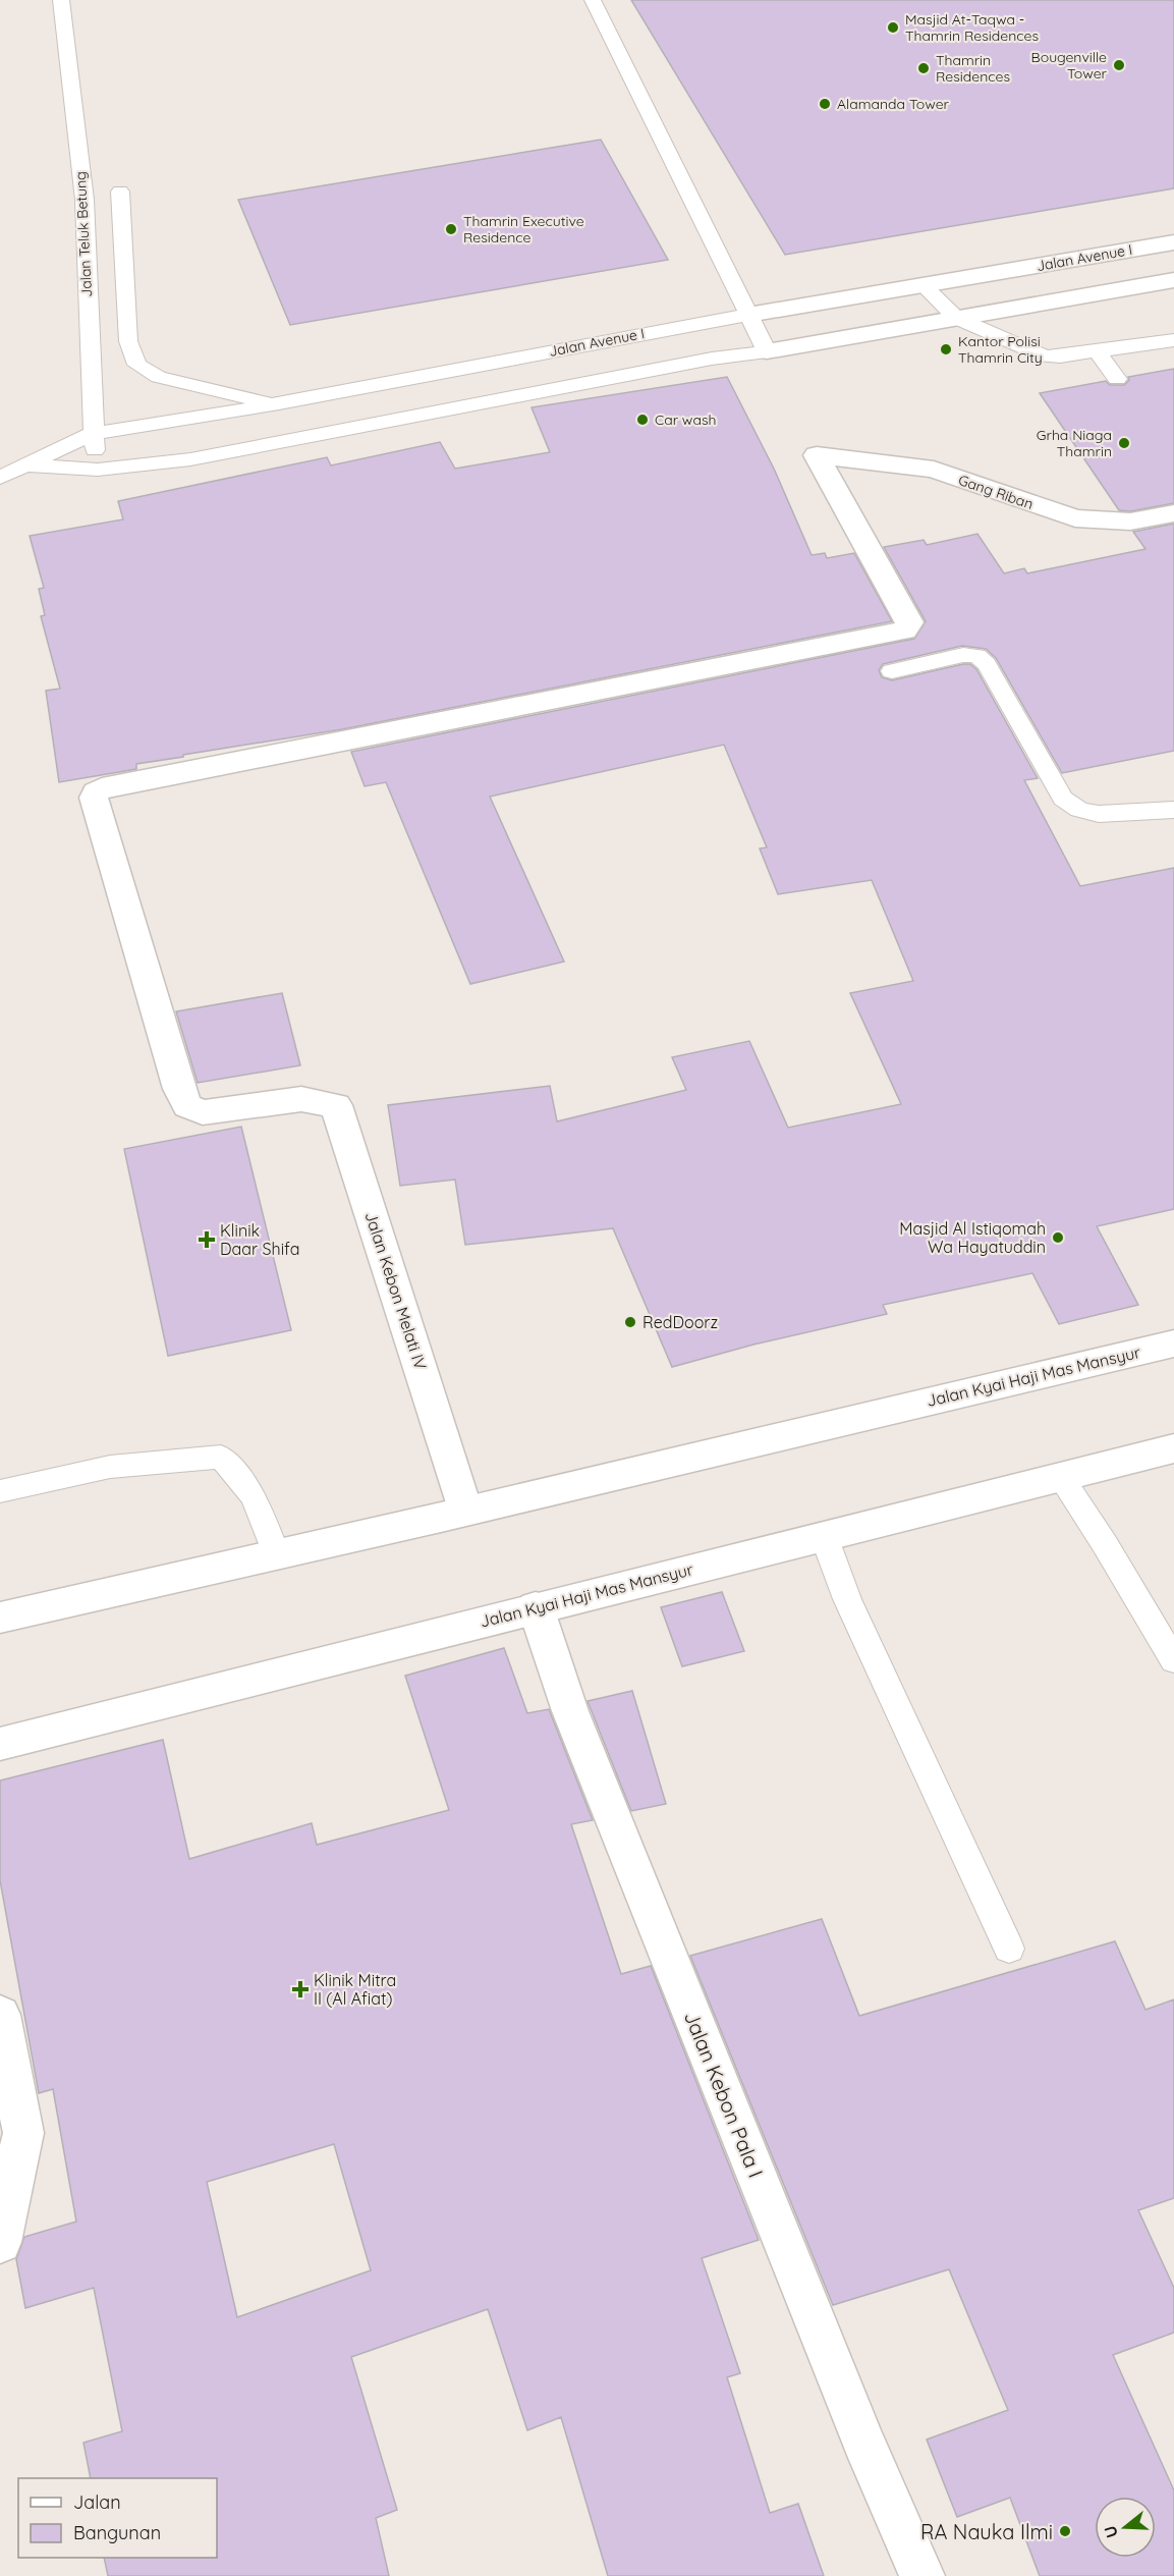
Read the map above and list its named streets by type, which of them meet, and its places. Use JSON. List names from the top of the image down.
{
  "streets": {
    "street": [
      "Jalan Avenue I",
      "Gang Riban",
      "Jalan Kebon Melati IV",
      "Jalan Kyai Haji Mas Mansyur",
      "Jalan Kebon Pala I"
    ],
    "lane": ["Jalan Teluk Betung"]
  },
  "crossings": [
    ["Jalan Teluk Betung", "Jalan Avenue I"],
    ["Gang Riban", "Jalan Kebon Melati IV"],
    ["Jalan Kebon Melati IV", "Jalan Kyai Haji Mas Mansyur"],
    ["Jalan Kyai Haji Mas Mansyur", "Jalan Kebon Pala I"]
  ],
  "places": {
    "other": [
      "Masjid At-Taqwa - Thamrin Residences",
      "Bougenville Tower",
      "Thamrin Residences",
      "Alamanda Tower",
      "Thamrin Executive Residence",
      "Kantor Polisi Thamrin City",
      "Car wash",
      "Grha Niaga Thamrin",
      "Masjid Al Istiqomah Wa Hayatuddin",
      "RedDoorz",
      "RA Nauka Ilmi"
    ],
    "health": ["Klinik Daar Shifa", "Klinik Mitra II (Al Afiat)"]
  },
  "legend": ["Jalan", "Bangunan"],
  "north": "left"
}
